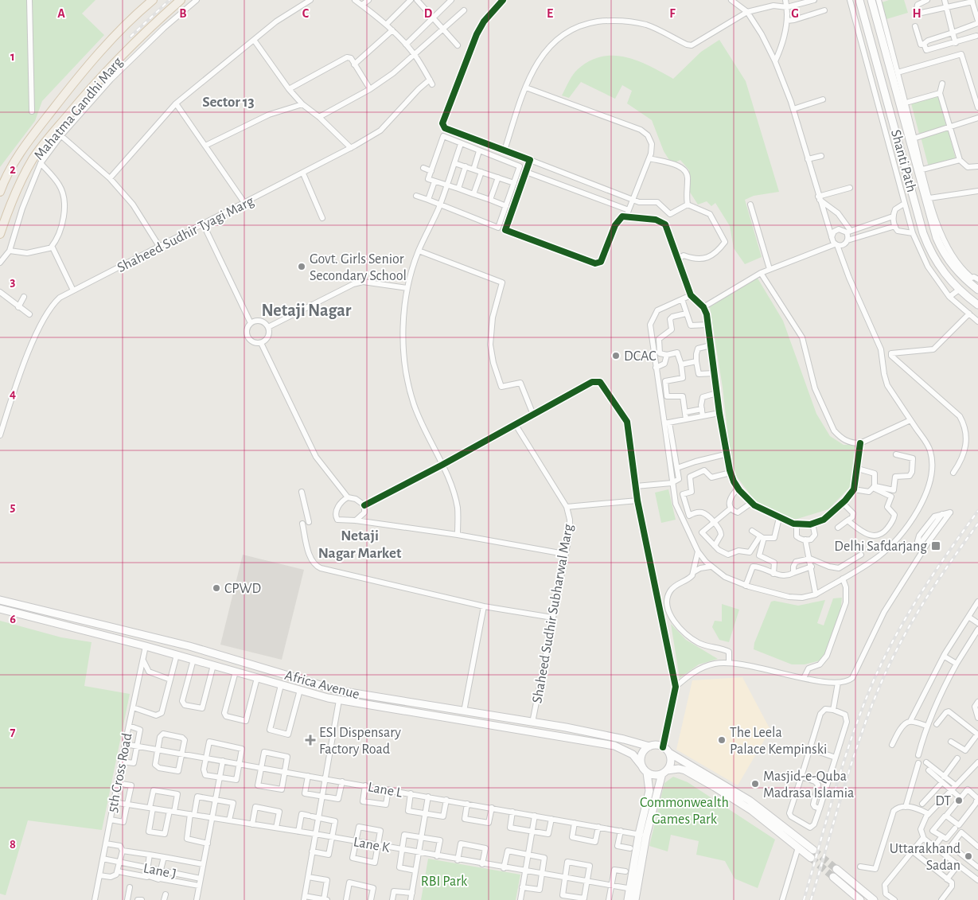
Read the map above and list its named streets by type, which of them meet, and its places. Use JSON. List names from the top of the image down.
{
  "streets": {
    "main road": ["Mahatma Gandhi Marg", "Shanti Path", "Africa Avenue"],
    "street": [
      "Shaheed Sudhir Tyagi Marg",
      "Shaheed Sudhir Subharwal Marg",
      "5th Cross Road",
      "Lane L",
      "Lane K",
      "Lane J"
    ]
  },
  "crossings": [
    ["Shaheed Sudhir Subharwal Marg", "Africa Avenue"],
    ["Africa Avenue", "5th Cross Road"],
    ["5th Cross Road", "Lane L"],
    ["5th Cross Road", "Lane K"],
    ["5th Cross Road", "Lane J"]
  ],
  "districts": ["Sector 13", "Netaji Nagar", "Netaji Nagar Market"],
  "parks": ["Commonwealth Games Park", "RBI Park"],
  "places": {
    "other": [
      "Govt. Girls Senior Secondary School",
      "DCAC",
      "CPWD",
      "The Leela Palace Kempinski",
      "Masjid-e-Quba Madrasa Islamia",
      "DT",
      "Uttarakhand Sadan"
    ],
    "transit": ["Delhi Safdarjang"],
    "health": ["ESI Dispensary Factory Road"]
  },
  "grid": {
    "columns": [
      "A",
      "B",
      "C",
      "D",
      "E",
      "F",
      "G",
      "H"
    ],
    "rows": [
      "1",
      "2",
      "3",
      "4",
      "5",
      "6",
      "7",
      "8"
    ]
  }
}
